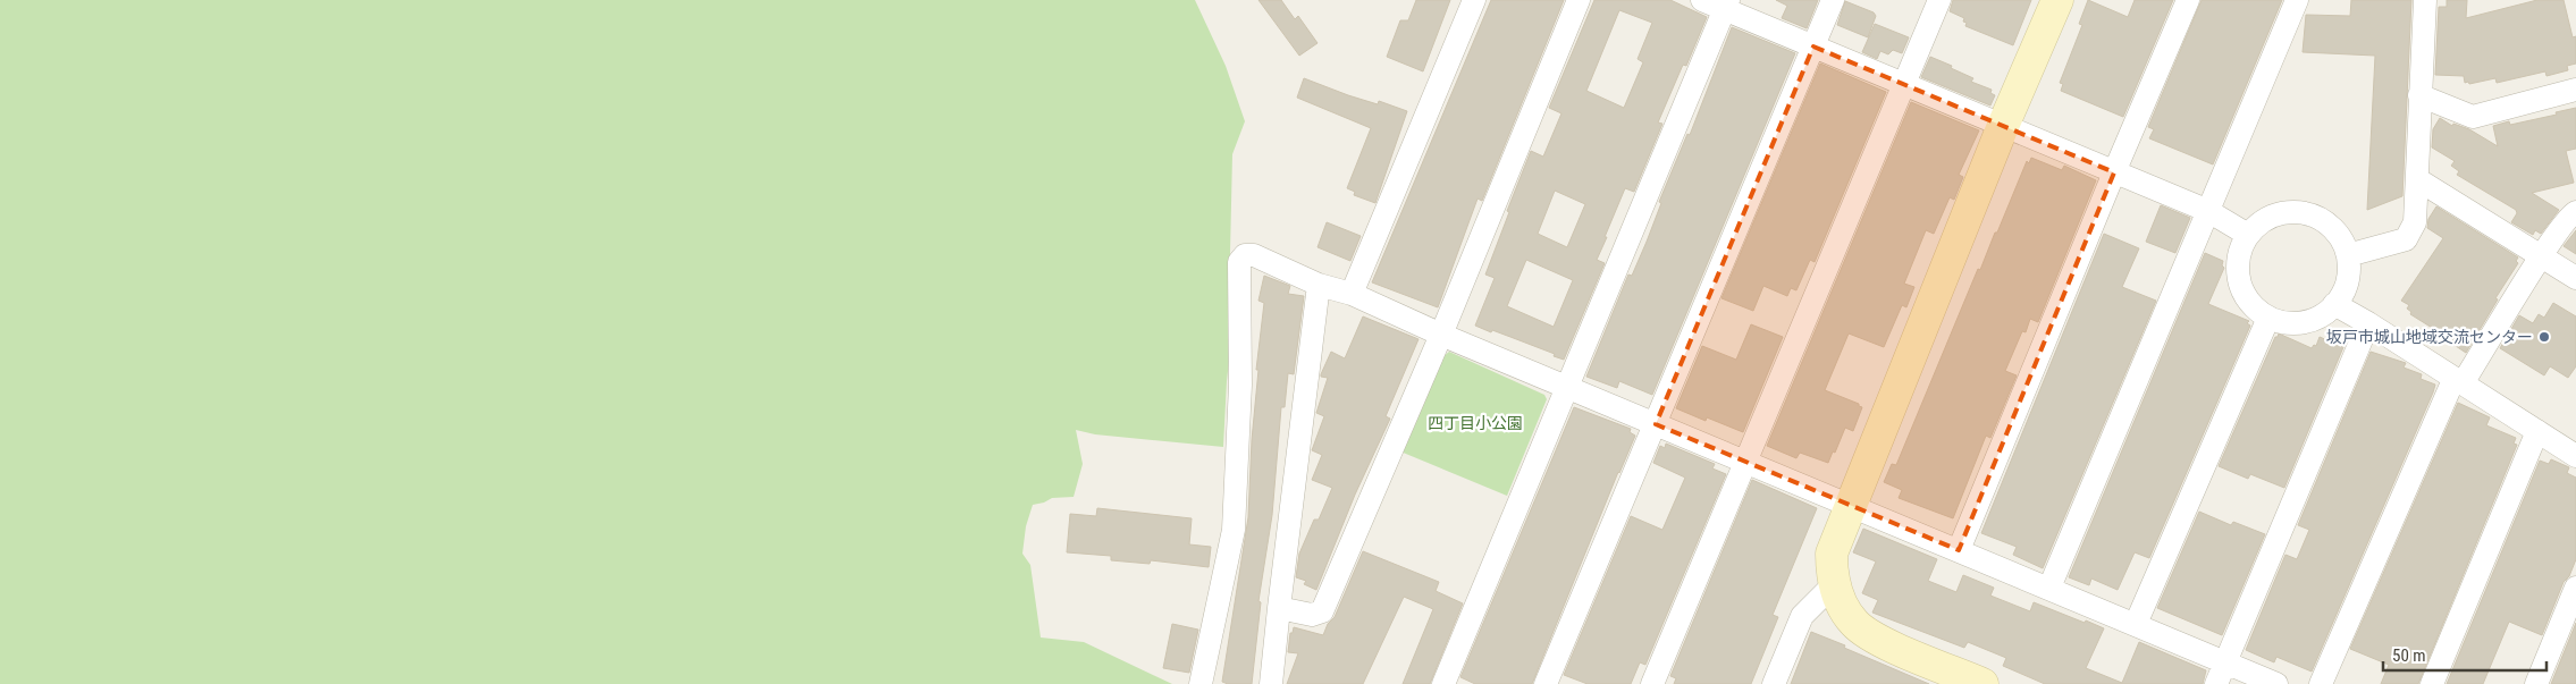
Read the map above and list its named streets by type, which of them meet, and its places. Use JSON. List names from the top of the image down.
{
  "parks": ["四丁目小公園"],
  "places": ["坂戸市城山地域交流センター"],
  "scale_bar": "50 m"
}
